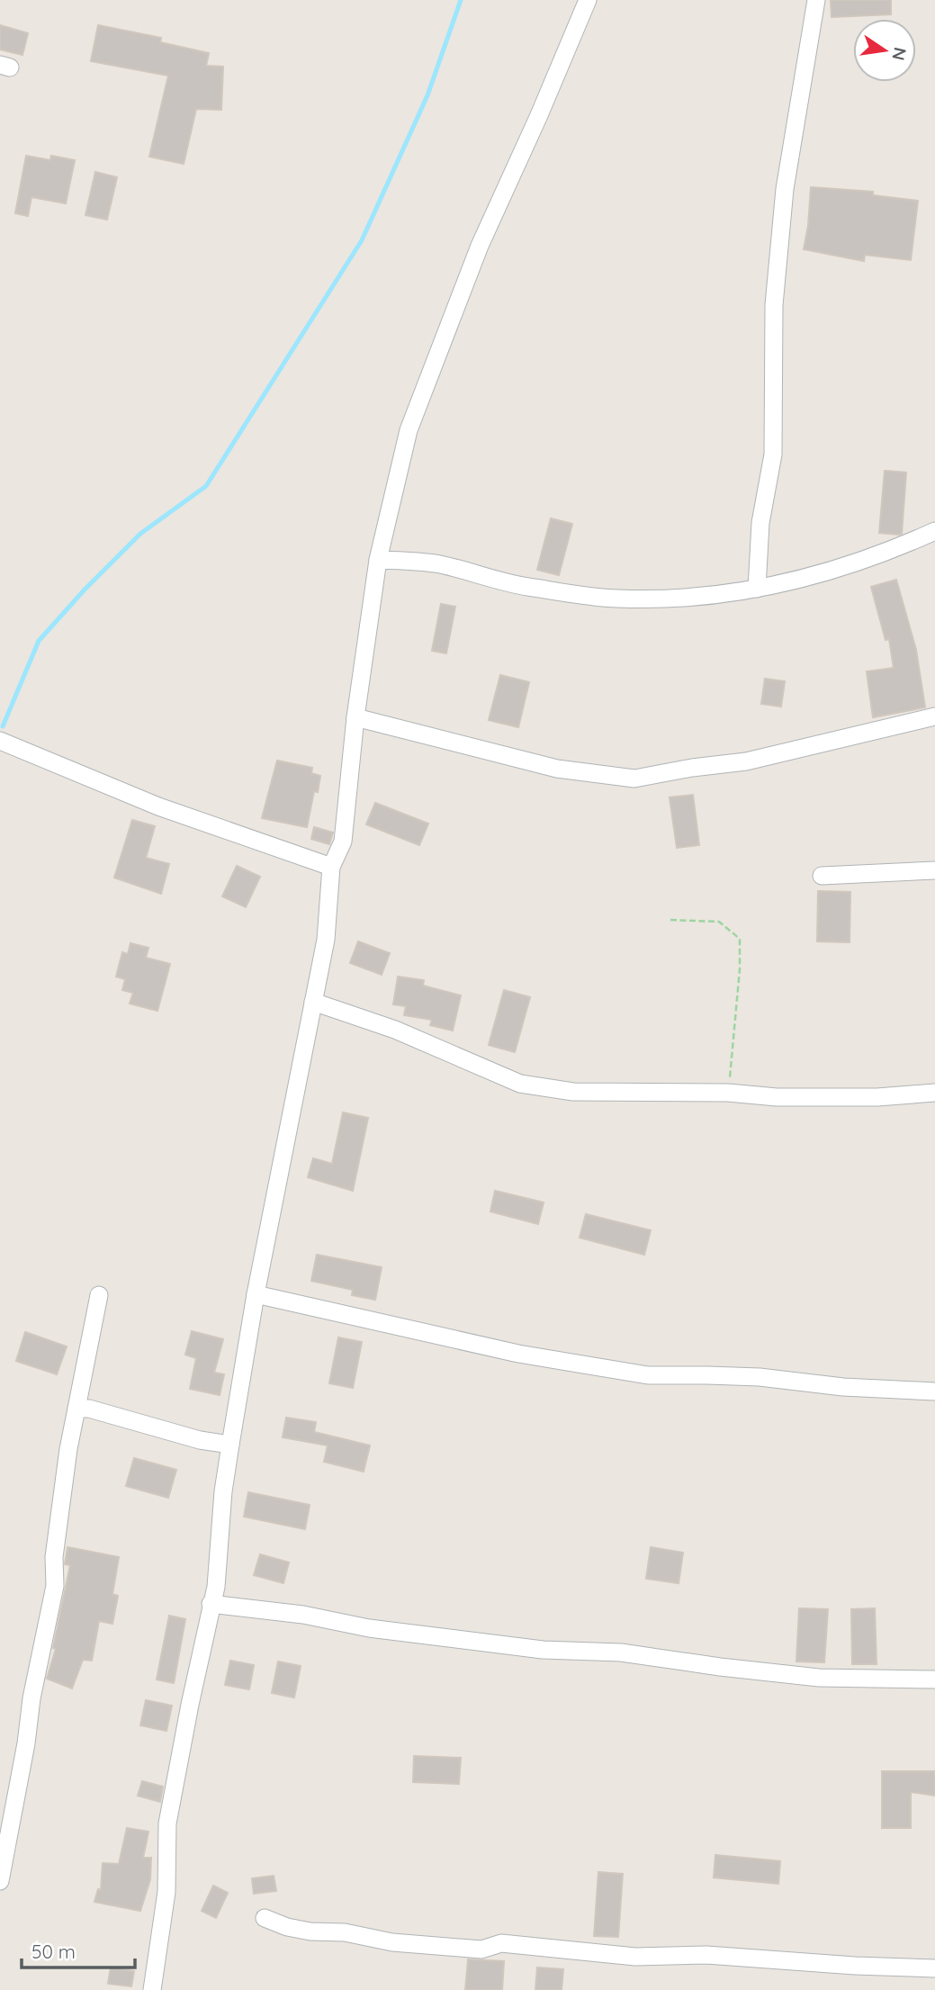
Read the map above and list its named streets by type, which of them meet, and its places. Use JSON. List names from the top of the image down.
{
  "scale_bar": "50 m",
  "north": "right"
}
